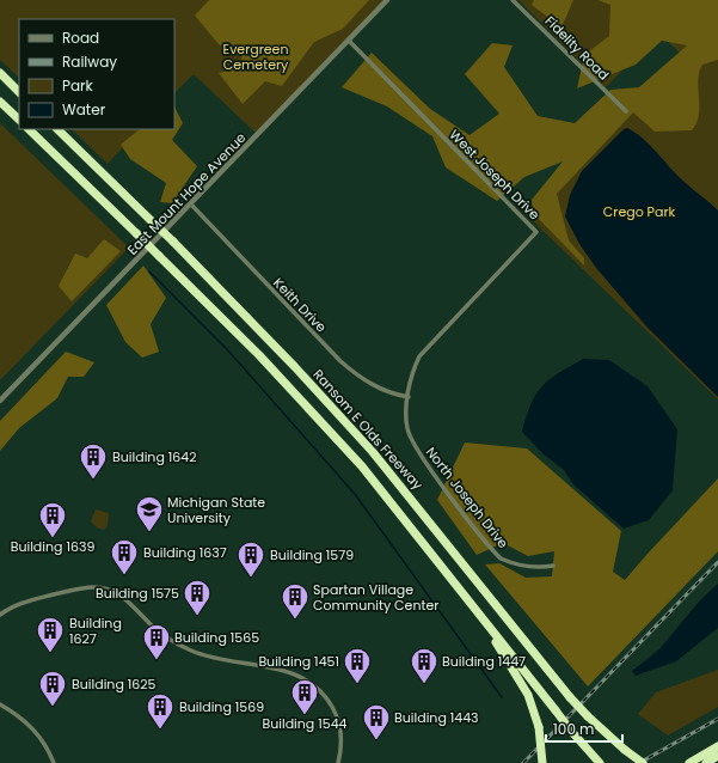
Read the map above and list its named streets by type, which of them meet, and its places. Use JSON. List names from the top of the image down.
{
  "streets": {
    "highway": ["Ransom E Olds Freeway"],
    "street": [
      "Fidelity Road",
      "West Joseph Drive",
      "East Mount Hope Avenue",
      "Keith Drive",
      "North Joseph Drive"
    ]
  },
  "crossings": [
    ["West Joseph Drive", "East Mount Hope Avenue"],
    ["West Joseph Drive", "Keith Drive"],
    ["West Joseph Drive", "North Joseph Drive"],
    ["East Mount Hope Avenue", "Keith Drive"],
    ["Keith Drive", "North Joseph Drive"]
  ],
  "parks": ["Evergreen Cemetery", "Crego Park"],
  "places": {
    "building": [
      "Building 1642",
      "Building 1639",
      "Building 1637",
      "Building 1579",
      "Building 1575",
      "Spartan Village Community Center",
      "Building 1627",
      "Building 1565",
      "Building 1451",
      "Building 1447",
      "Building 1625",
      "Building 1544",
      "Building 1569",
      "Building 1443"
    ],
    "school or university": ["Michigan State University"]
  },
  "legend": [
    "Road",
    "Railway",
    "Park",
    "Water"
  ],
  "scale_bar": "100 m"
}
